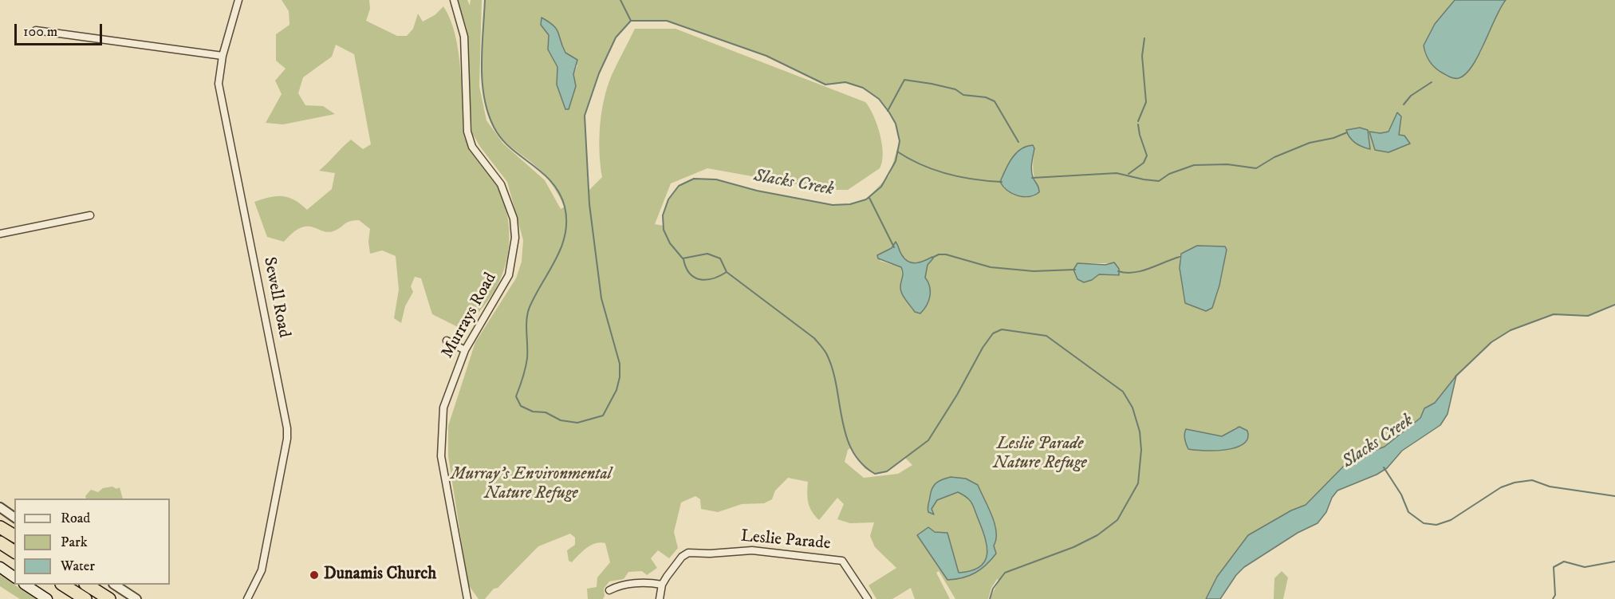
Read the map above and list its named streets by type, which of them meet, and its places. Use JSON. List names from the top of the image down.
{
  "streets": {
    "street": ["Sewell Road", "Murrays Road", "Leslie Parade"]
  },
  "water": ["Slacks Creek"],
  "parks": ["Leslie Parade Nature Refuge", "Murray's Environmental Nature Refuge"],
  "places": ["Dunamis Church"],
  "legend": ["Road", "Park", "Water"],
  "scale_bar": "100 m"
}
